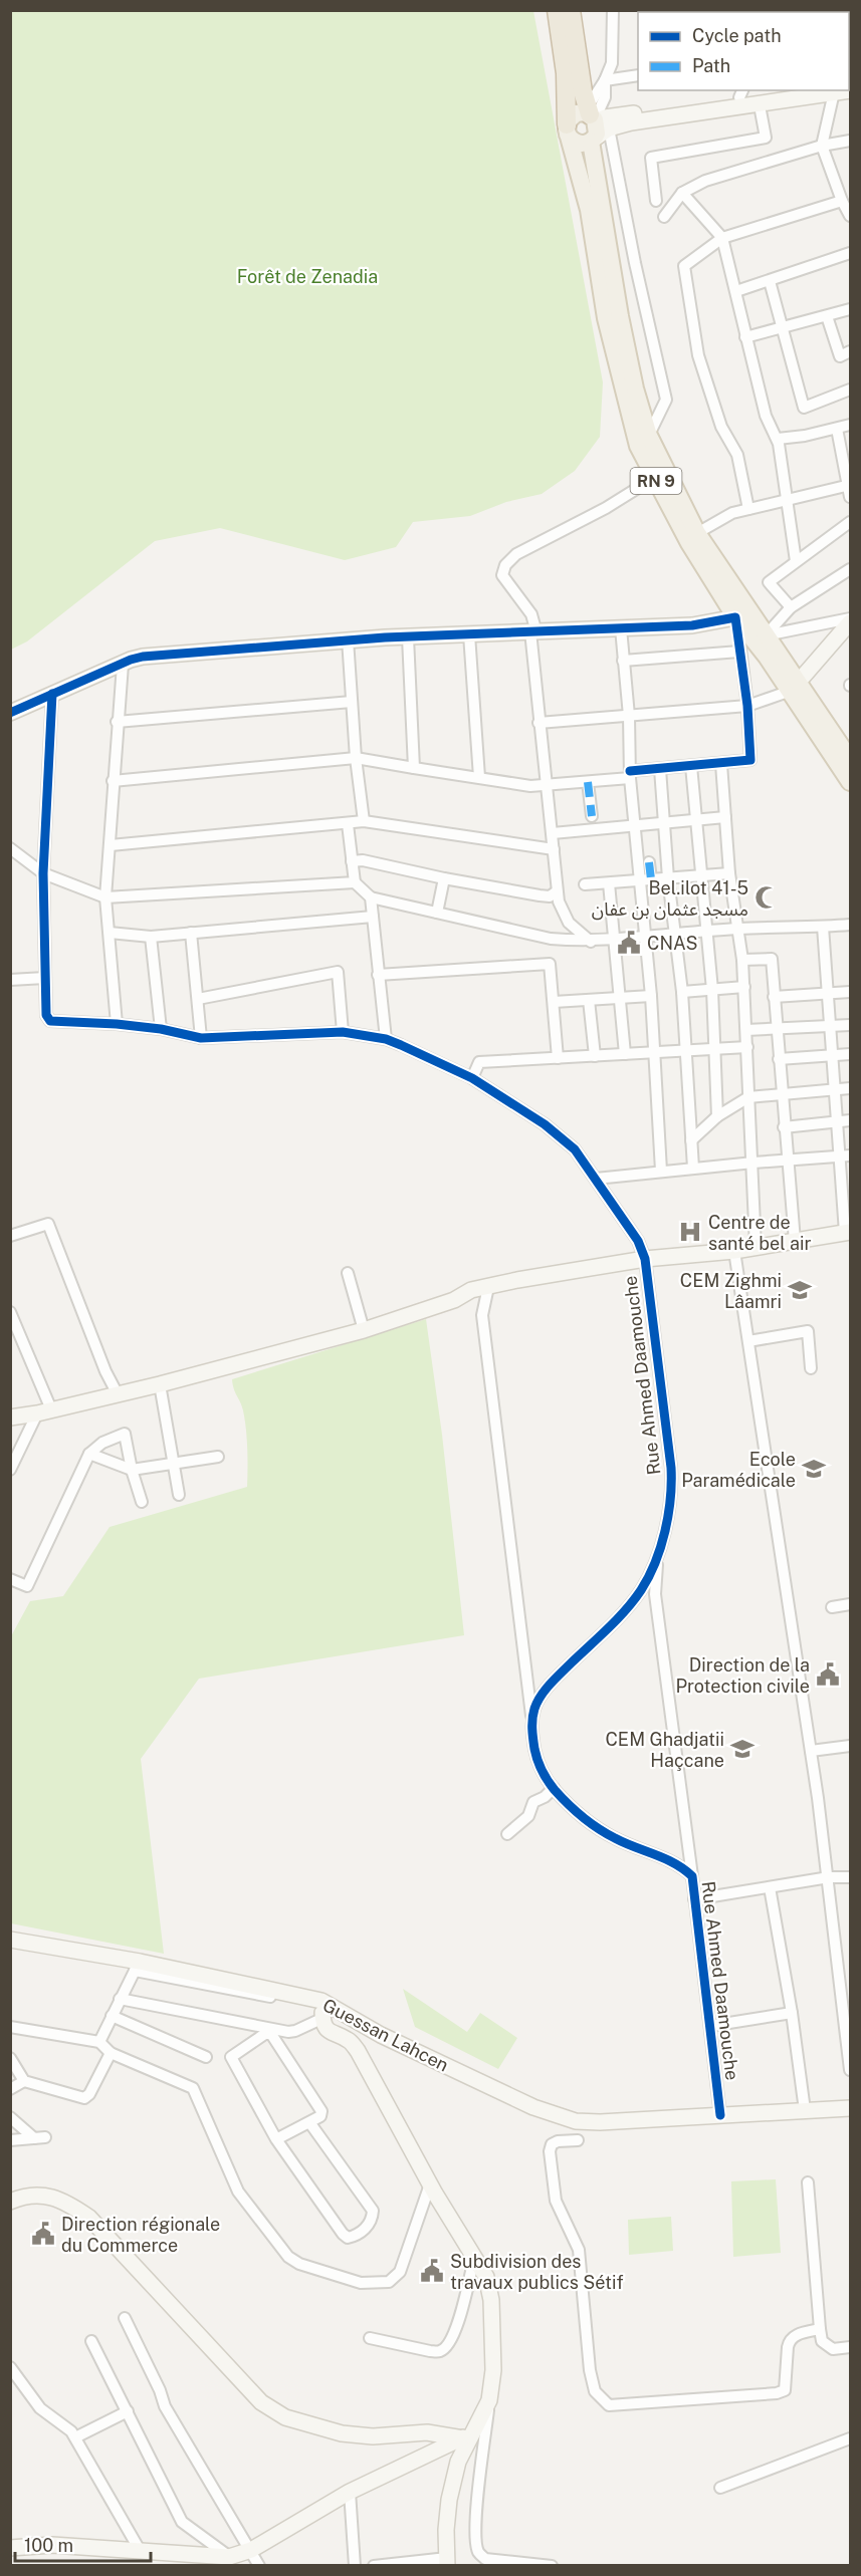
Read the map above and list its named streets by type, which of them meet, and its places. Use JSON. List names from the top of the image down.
{
  "streets": {
    "highway": ["RN 9"],
    "street": ["Rue Ahmed Daamouche", "Guessan Lahcen"]
  },
  "crossings": [
    ["Rue Ahmed Daamouche", "Guessan Lahcen"]
  ],
  "parks": ["Forêt de Zenadia"],
  "places": {
    "mosque": ["Bel.ilot 41-5 مسجد عثمان بن عفان"],
    "public building": [
      "CNAS",
      "Direction de la Protection civile",
      "Direction régionale du Commerce",
      "Subdivision des travaux publics Sétif"
    ],
    "hospital": ["Centre de santé bel air"],
    "school or university": ["CEM Zighmi Lâamri", "Ecole Paramédicale", "CEM Ghadjatii Haçcane"]
  },
  "legend": ["Cycle path", "Path"],
  "scale_bar": "100 m"
}
